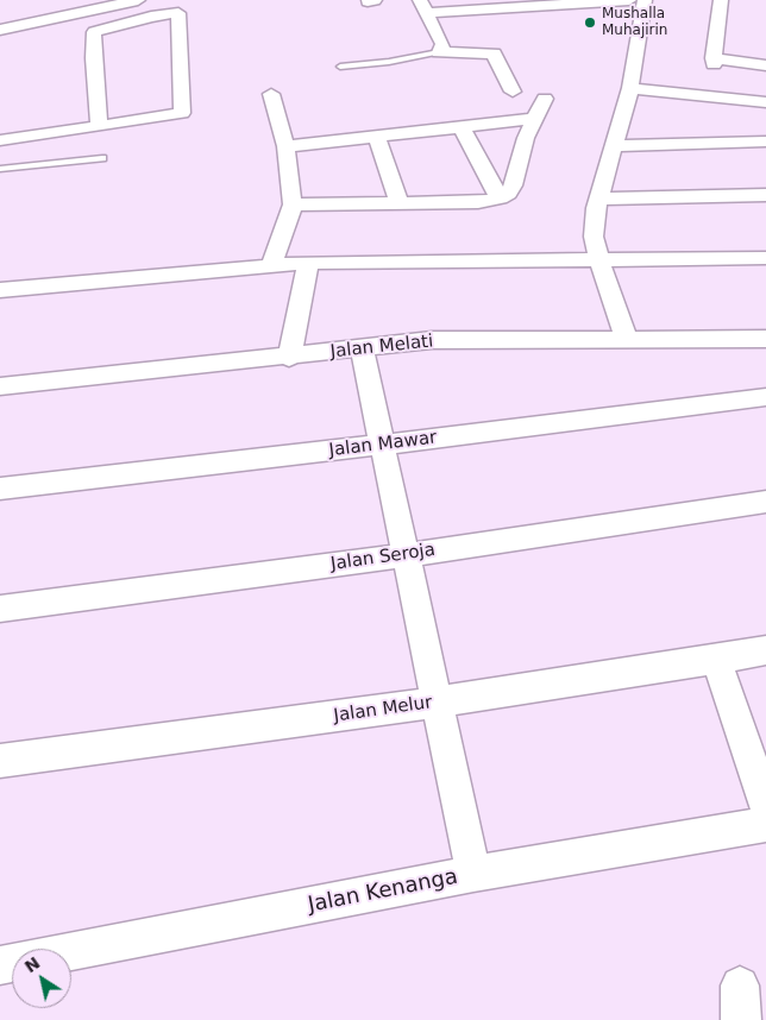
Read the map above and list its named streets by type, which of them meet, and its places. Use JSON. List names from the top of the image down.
{
  "streets": {
    "street": [
      "Jalan Melati",
      "Jalan Mawar",
      "Jalan Seroja",
      "Jalan Melur",
      "Jalan Kenanga"
    ]
  },
  "places": ["Mushalla Muhajirin"],
  "north": "top left"
}
